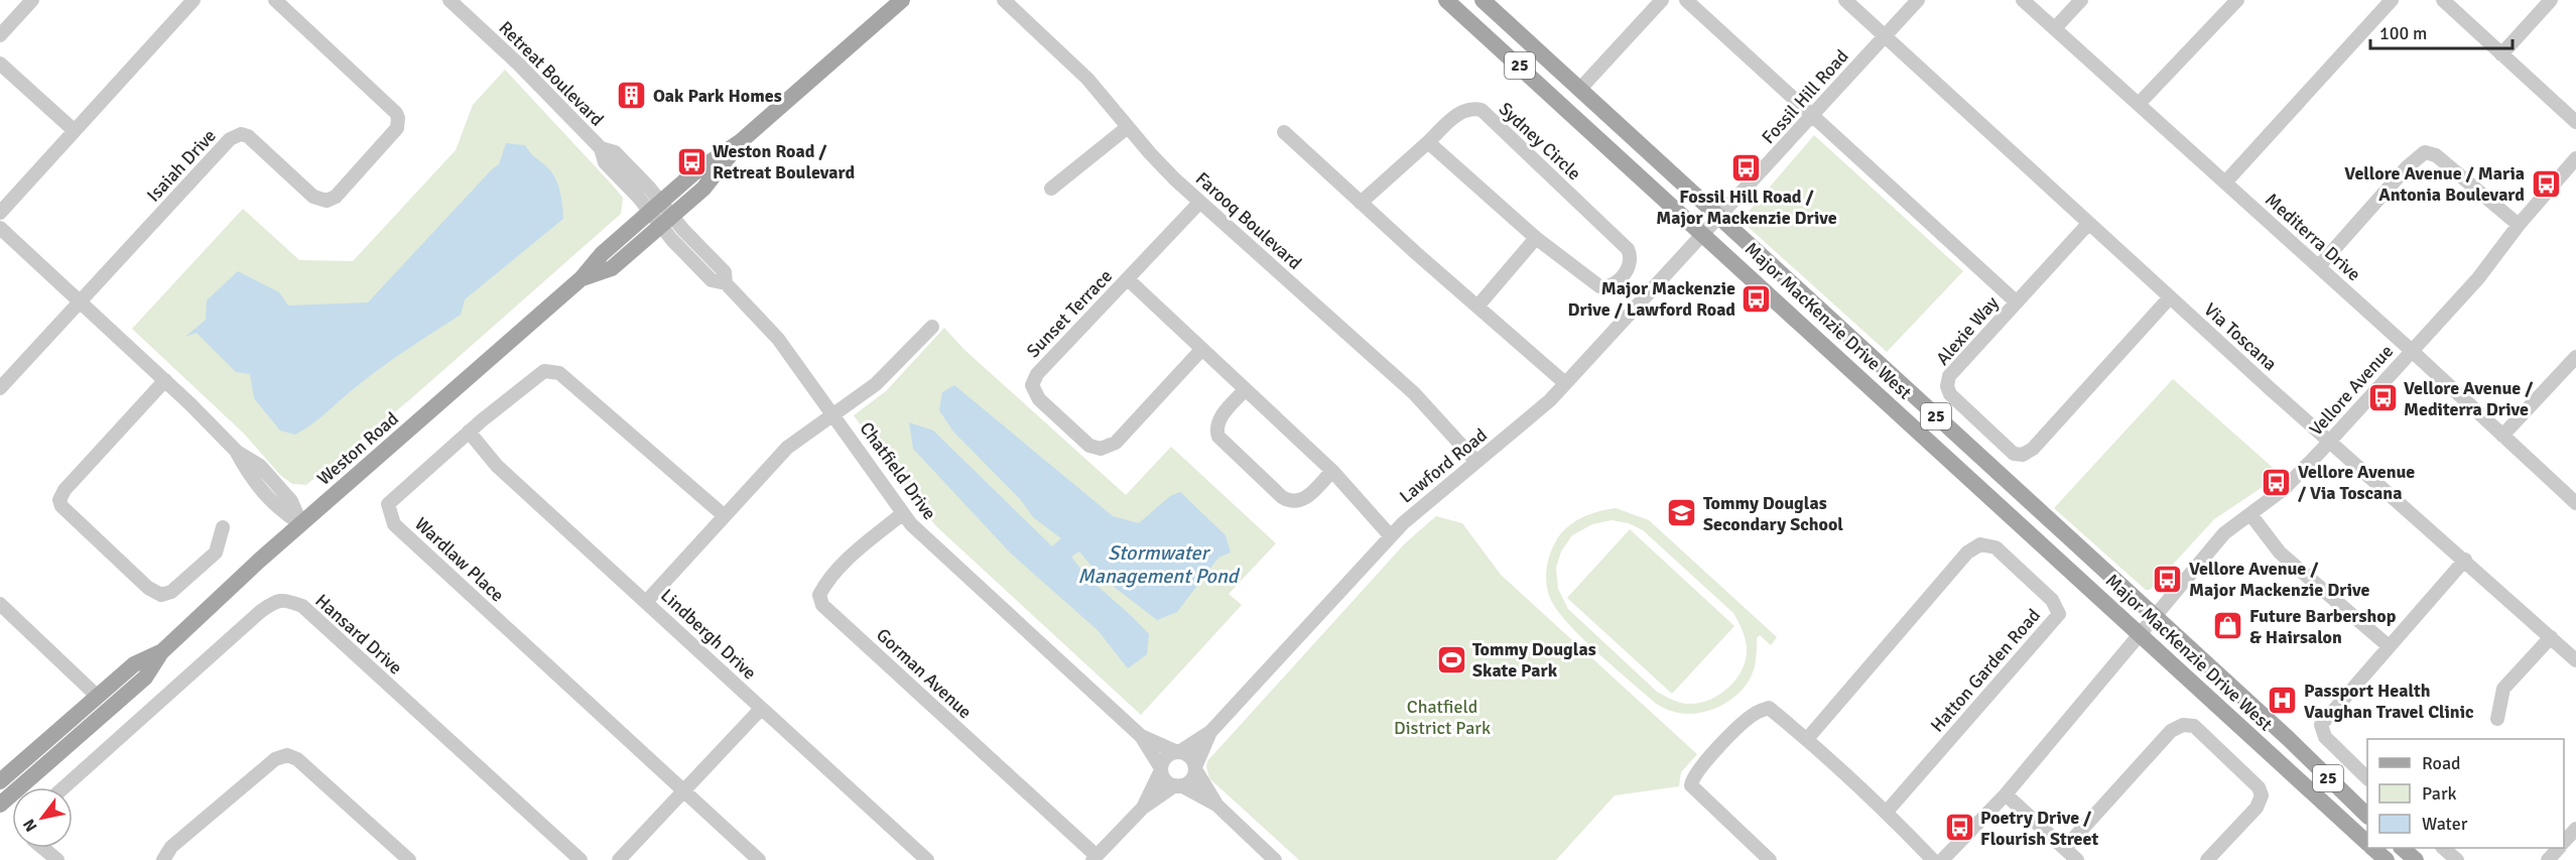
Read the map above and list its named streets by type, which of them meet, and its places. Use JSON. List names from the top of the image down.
{
  "streets": {
    "main road": ["25", "Major MacKenzie Drive West", "Weston Road"],
    "street": [
      "Retreat Boulevard",
      "Fossil Hill Road",
      "Sydney Circle",
      "Isaiah Drive",
      "Farooq Boulevard",
      "Mediterra Drive",
      "Sunset Terrace",
      "Alexie Way",
      "Via Toscana",
      "Vellore Avenue",
      "Lawford Road",
      "Chatfield Drive",
      "Wardlaw Place",
      "Hansard Drive",
      "Lindbergh Drive",
      "Hatton Garden Road",
      "Gorman Avenue"
    ]
  },
  "crossings": [
    ["Retreat Boulevard", "Weston Road"],
    ["Retreat Boulevard", "Chatfield Drive"],
    ["Fossil Hill Road", "Major MacKenzie Drive West"],
    ["Fossil Hill Road", "Via Toscana"],
    ["Fossil Hill Road", "Lawford Road"],
    ["Farooq Boulevard", "Sunset Terrace"],
    ["Farooq Boulevard", "Lawford Road"],
    ["Mediterra Drive", "Vellore Avenue"],
    ["Major MacKenzie Drive West", "Vellore Avenue"],
    ["Major MacKenzie Drive West", "Lawford Road"],
    ["Alexie Way", "Via Toscana"],
    ["Via Toscana", "Vellore Avenue"],
    ["Weston Road", "Chatfield Drive"],
    ["Lawford Road", "Chatfield Drive"],
    ["Chatfield Drive", "Gorman Avenue"],
    ["Wardlaw Place", "Lindbergh Drive"]
  ],
  "water": ["Stormwater Management Pond"],
  "parks": ["Chatfield District Park"],
  "places": {
    "building": ["Oak Park Homes"],
    "bus stop": [
      "Weston Road / Retreat Boulevard",
      "Fossil Hill Road / Major Mackenzie Drive",
      "Vellore Avenue / Maria Antonia Boulevard",
      "Major Mackenzie Drive / Lawford Road",
      "Vellore Avenue / Mediterra Drive",
      "Vellore Avenue / Via Toscana",
      "Vellore Avenue / Major Mackenzie Drive",
      "Poetry Drive / Flourish Street"
    ],
    "school or university": ["Tommy Douglas Secondary School"],
    "shop": ["Future Barbershop & Hairsalon"],
    "sports": ["Tommy Douglas Skate Park"],
    "hospital": ["Passport Health Vaughan Travel Clinic"]
  },
  "legend": ["Road", "Park", "Water"],
  "scale_bar": "100 m",
  "north": "bottom left"
}
